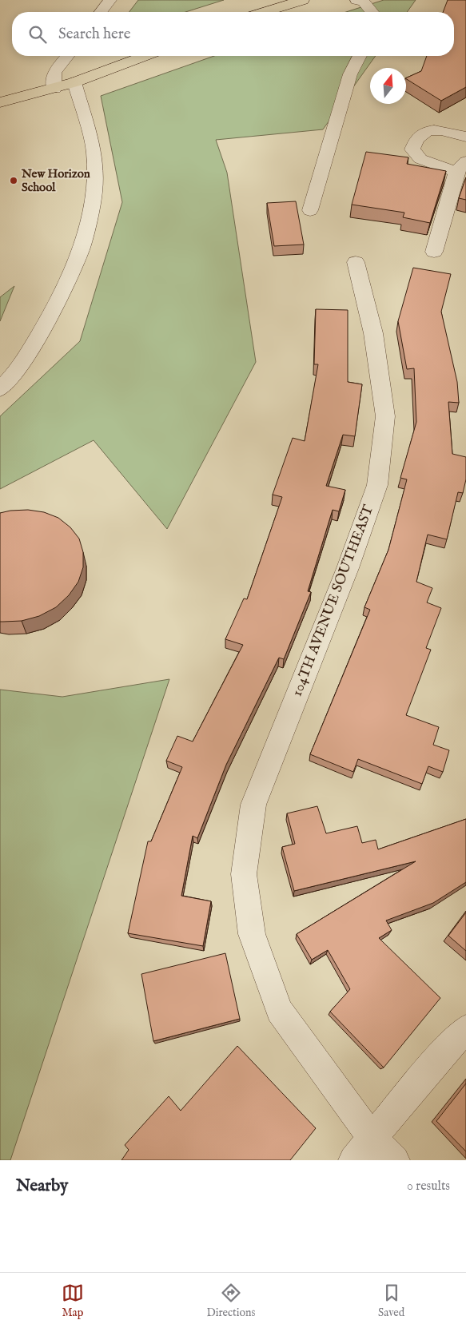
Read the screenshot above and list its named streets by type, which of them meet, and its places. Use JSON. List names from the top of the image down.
{
  "streets": {
    "street": ["104TH AVENUE SOUTHEAST"]
  },
  "places": ["New Horizon School"],
  "north": "top",
  "page": {
    "search": "Search here",
    "heading": ["Nearby", "0 results"],
    "nav": ["Map", "Directions", "Saved"]
  }
}
